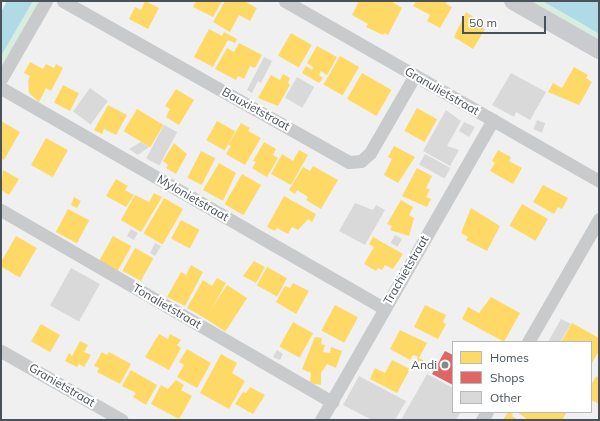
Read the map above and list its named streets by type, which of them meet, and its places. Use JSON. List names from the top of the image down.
{
  "streets": {
    "street": [
      "Granulietstraat",
      "Bauxietstraat",
      "Mylonietstraat",
      "Trachietstraat",
      "Tonalietstraat",
      "Granietstraat"
    ]
  },
  "crossings": [
    ["Granulietstraat", "Bauxietstraat"],
    ["Granulietstraat", "Trachietstraat"],
    ["Mylonietstraat", "Trachietstraat"],
    ["Trachietstraat", "Tonalietstraat"]
  ],
  "places": ["Andi"],
  "legend": ["Homes", "Shops", "Other"],
  "scale_bar": "50 m"
}
